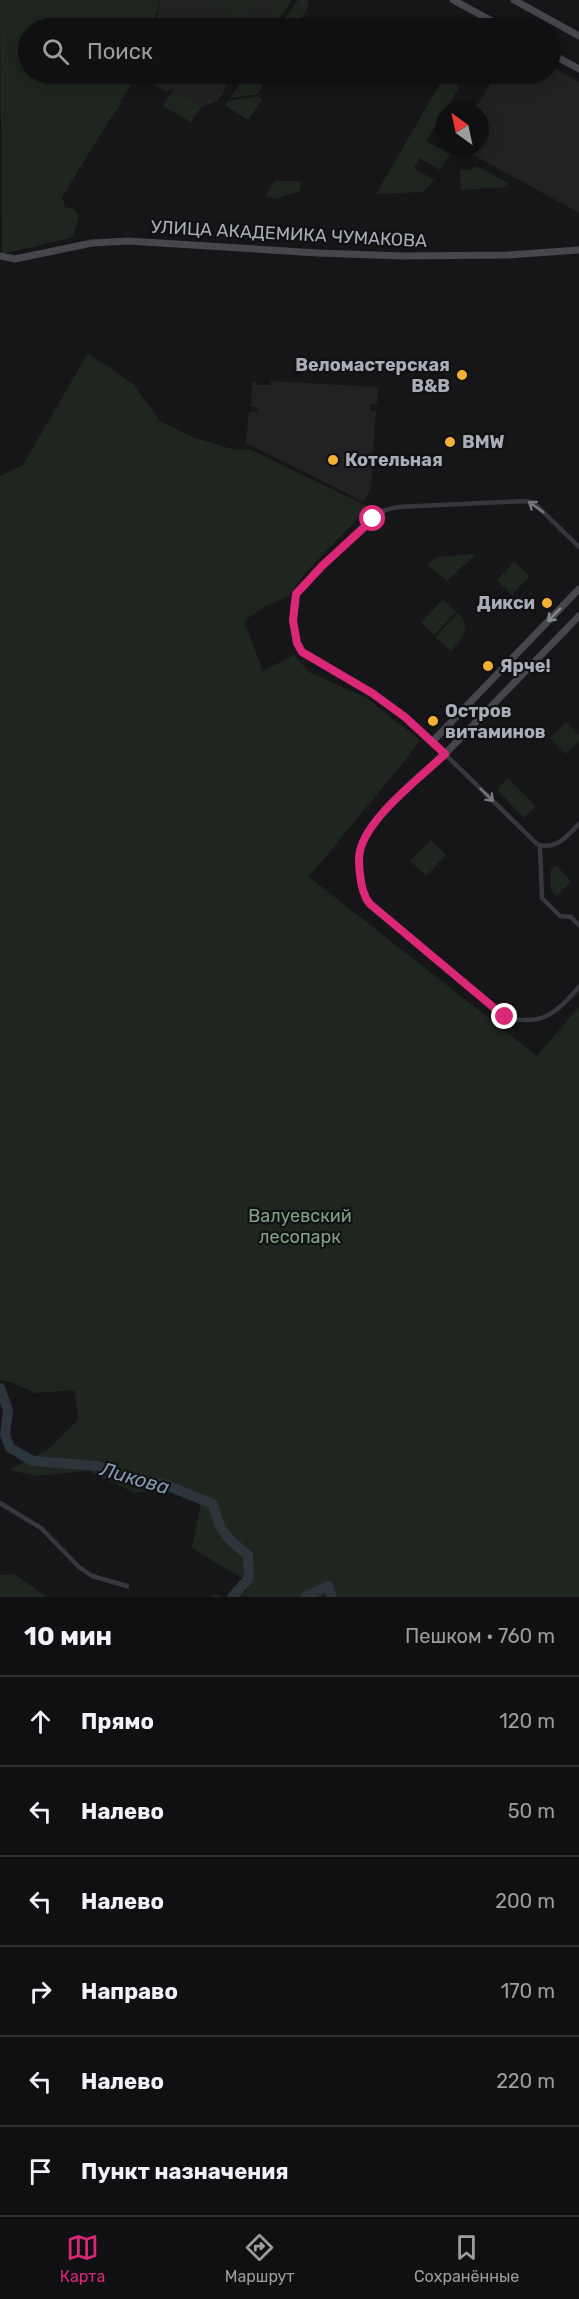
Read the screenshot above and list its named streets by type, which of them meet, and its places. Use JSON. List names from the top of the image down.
{
  "streets": {
    "street": ["УЛИЦА АКАДЕМИКА ЧУМАКОВА"]
  },
  "water": ["Ликова"],
  "parks": ["Валуевский лесопарк"],
  "places": [
    "Веломастерская B&B",
    "BMW",
    "Котельная",
    "Дикси",
    "Ярче!",
    "Остров витаминов"
  ],
  "north": "top left",
  "page": {
    "search": "Поиск",
    "heading": ["10 мин", "Пешком · 760 m"],
    "list": [
      ["Прямо", "120 m"],
      ["Налево", "50 m"],
      ["Налево", "200 m"],
      ["Направо", "170 m"],
      ["Налево", "220 m"],
      "Пункт назначения"
    ],
    "nav": ["Карта", "Маршрут", "Сохранённые"]
  }
}
